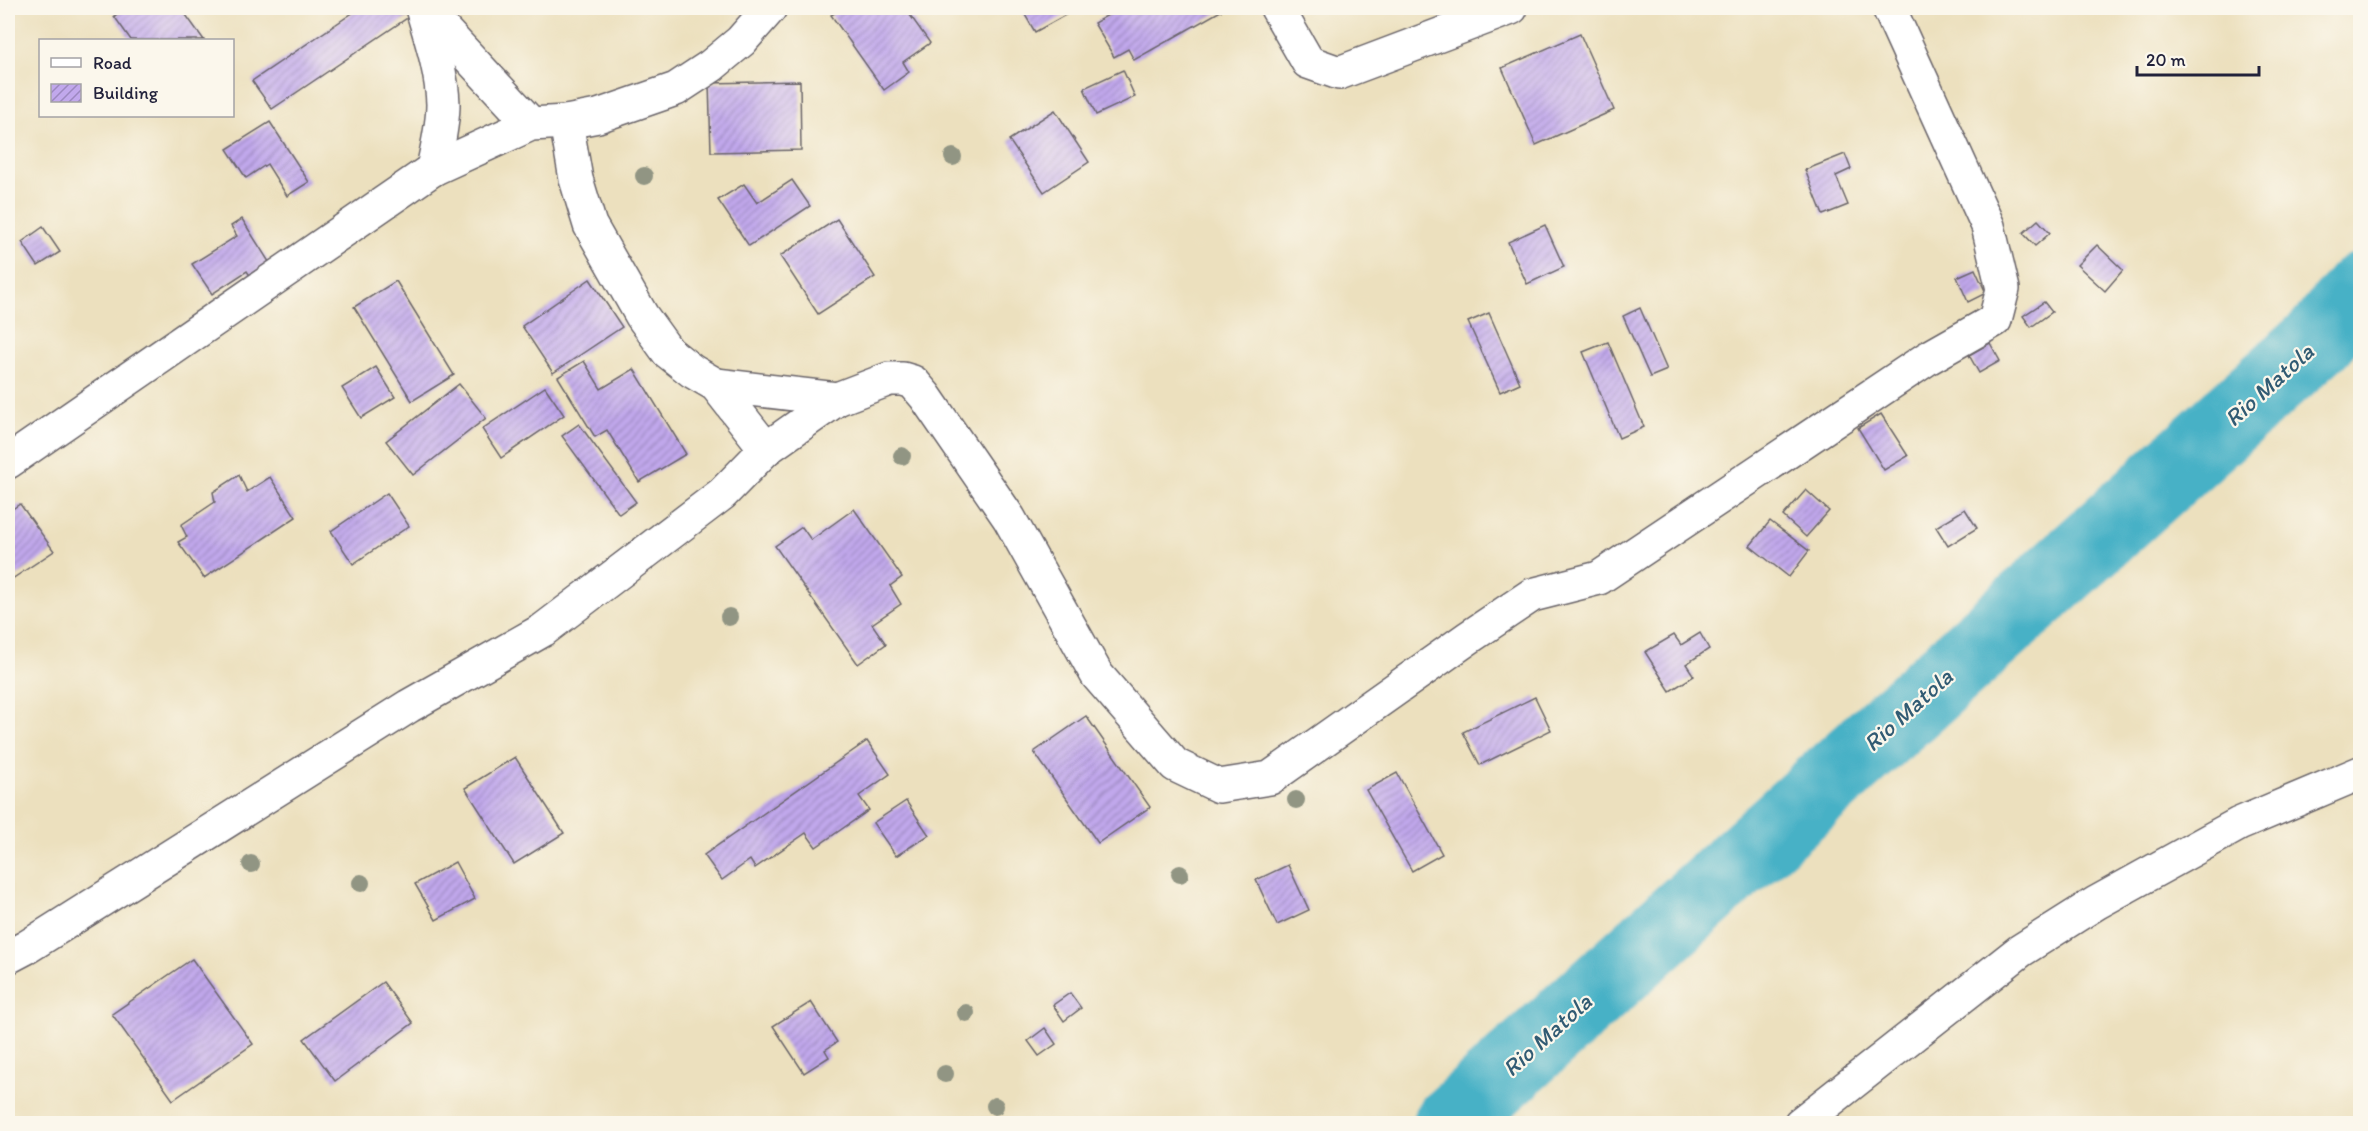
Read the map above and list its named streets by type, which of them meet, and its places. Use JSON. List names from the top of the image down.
{
  "water": ["Rio Matola"],
  "legend": ["Road", "Building"],
  "scale_bar": "20 m"
}
